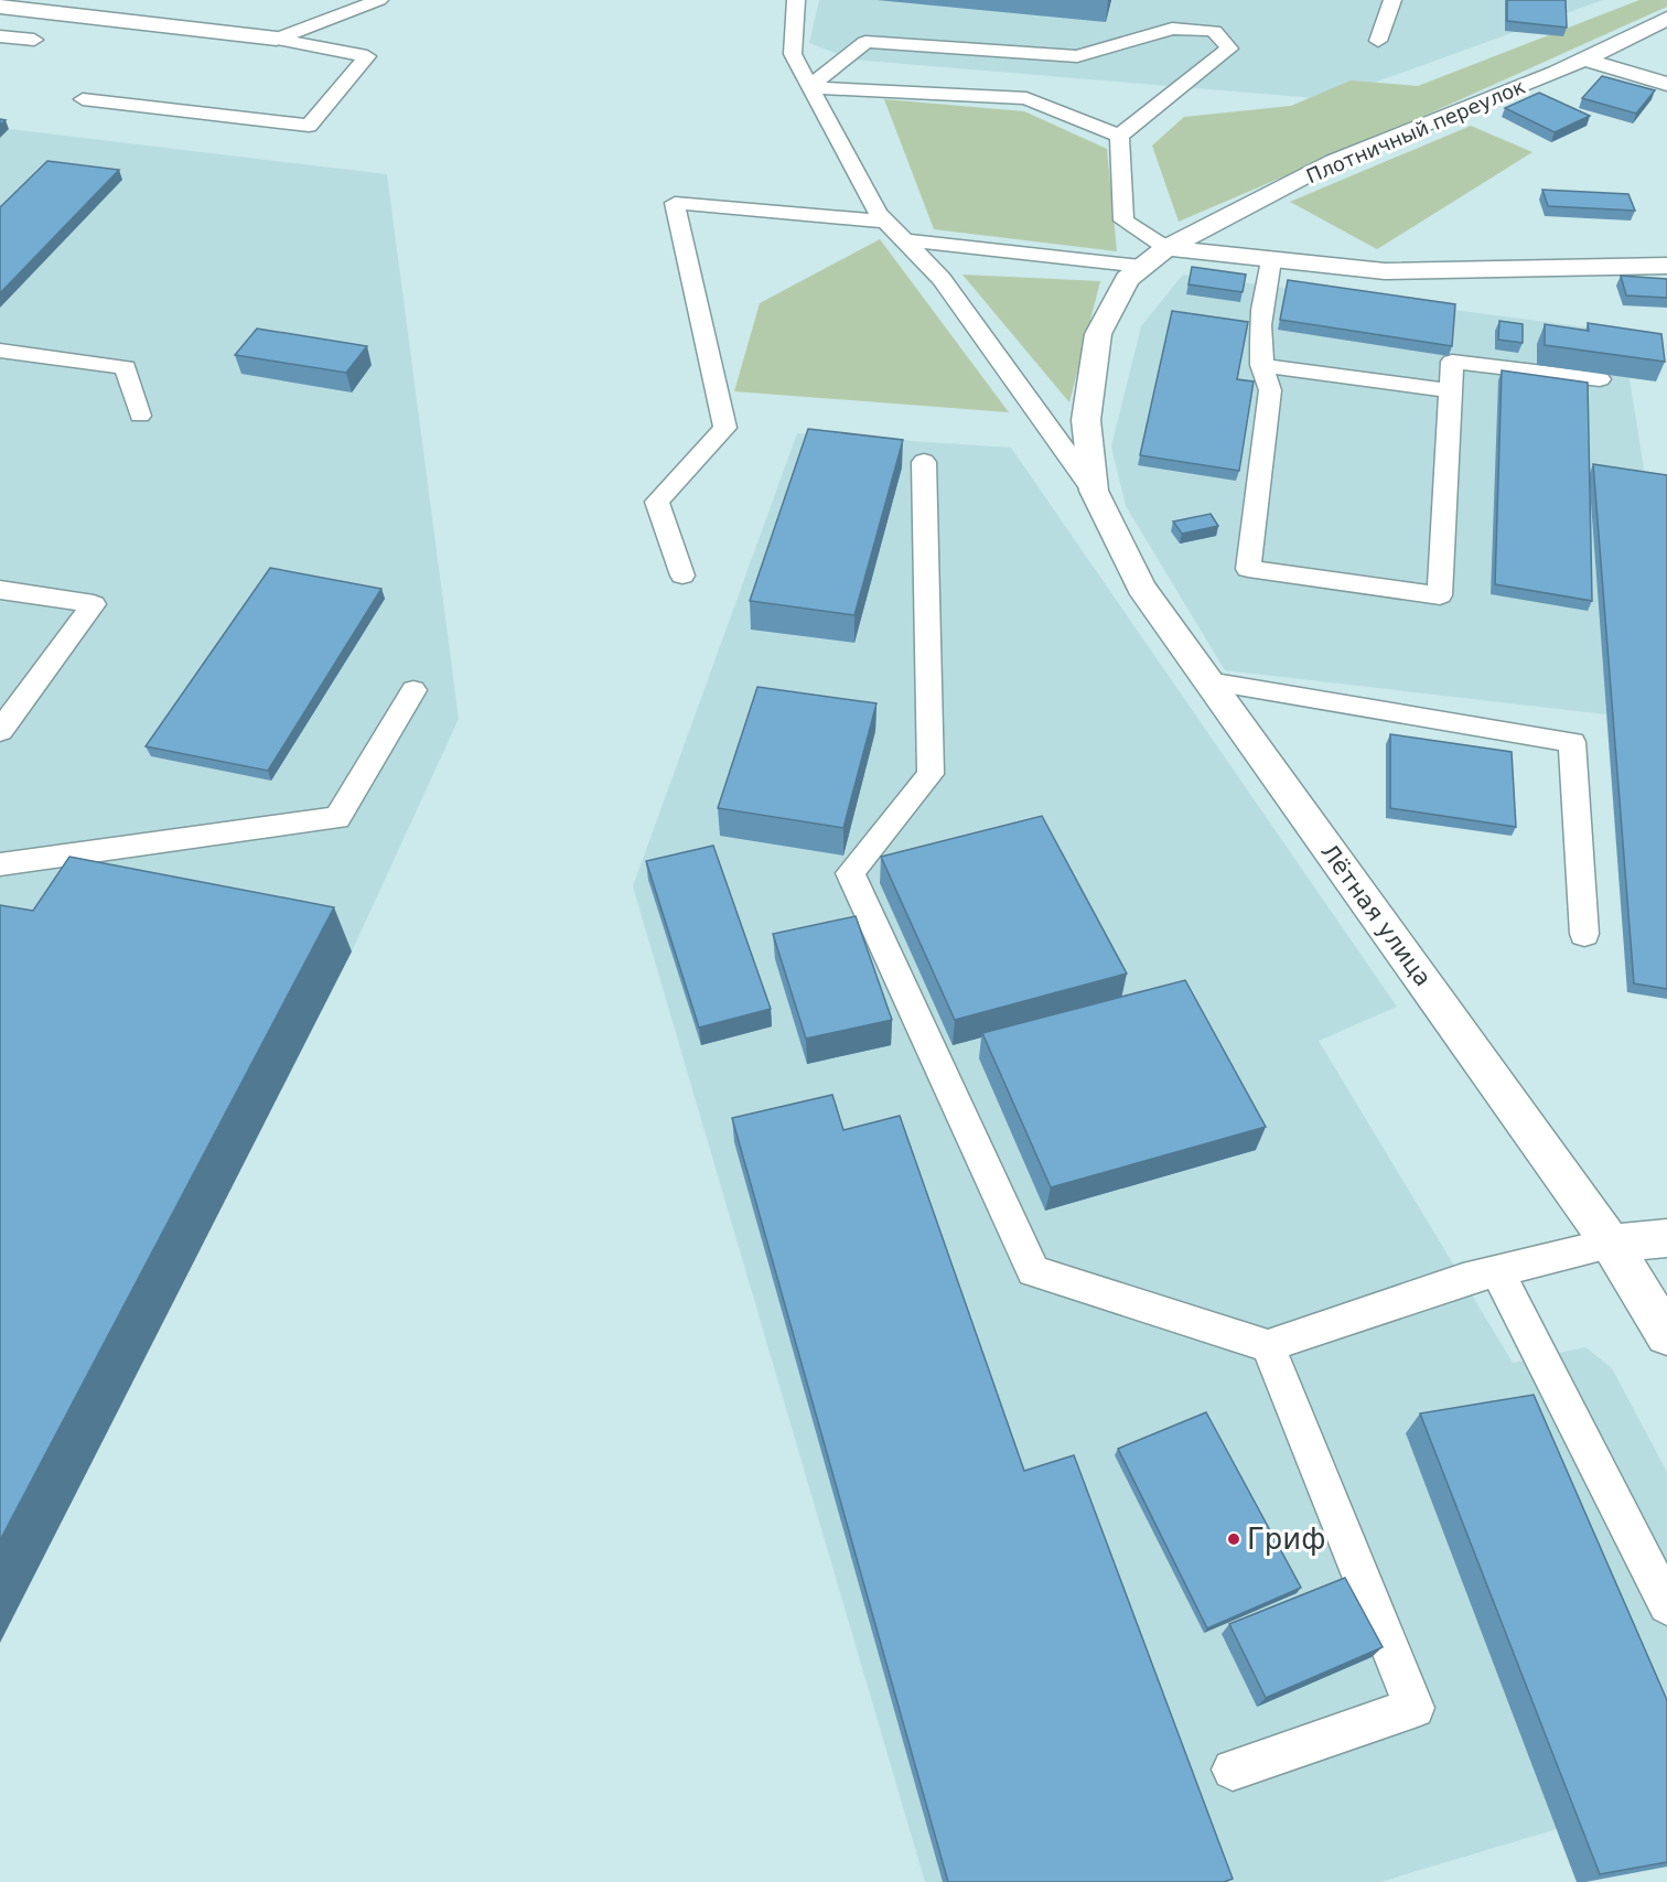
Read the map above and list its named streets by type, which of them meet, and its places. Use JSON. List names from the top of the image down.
{
  "streets": {
    "street": ["Плотничный переулок", "Лётная улица"]
  },
  "crossings": [
    ["Плотничный переулок", "Лётная улица"]
  ],
  "places": ["Гриф"]
}
